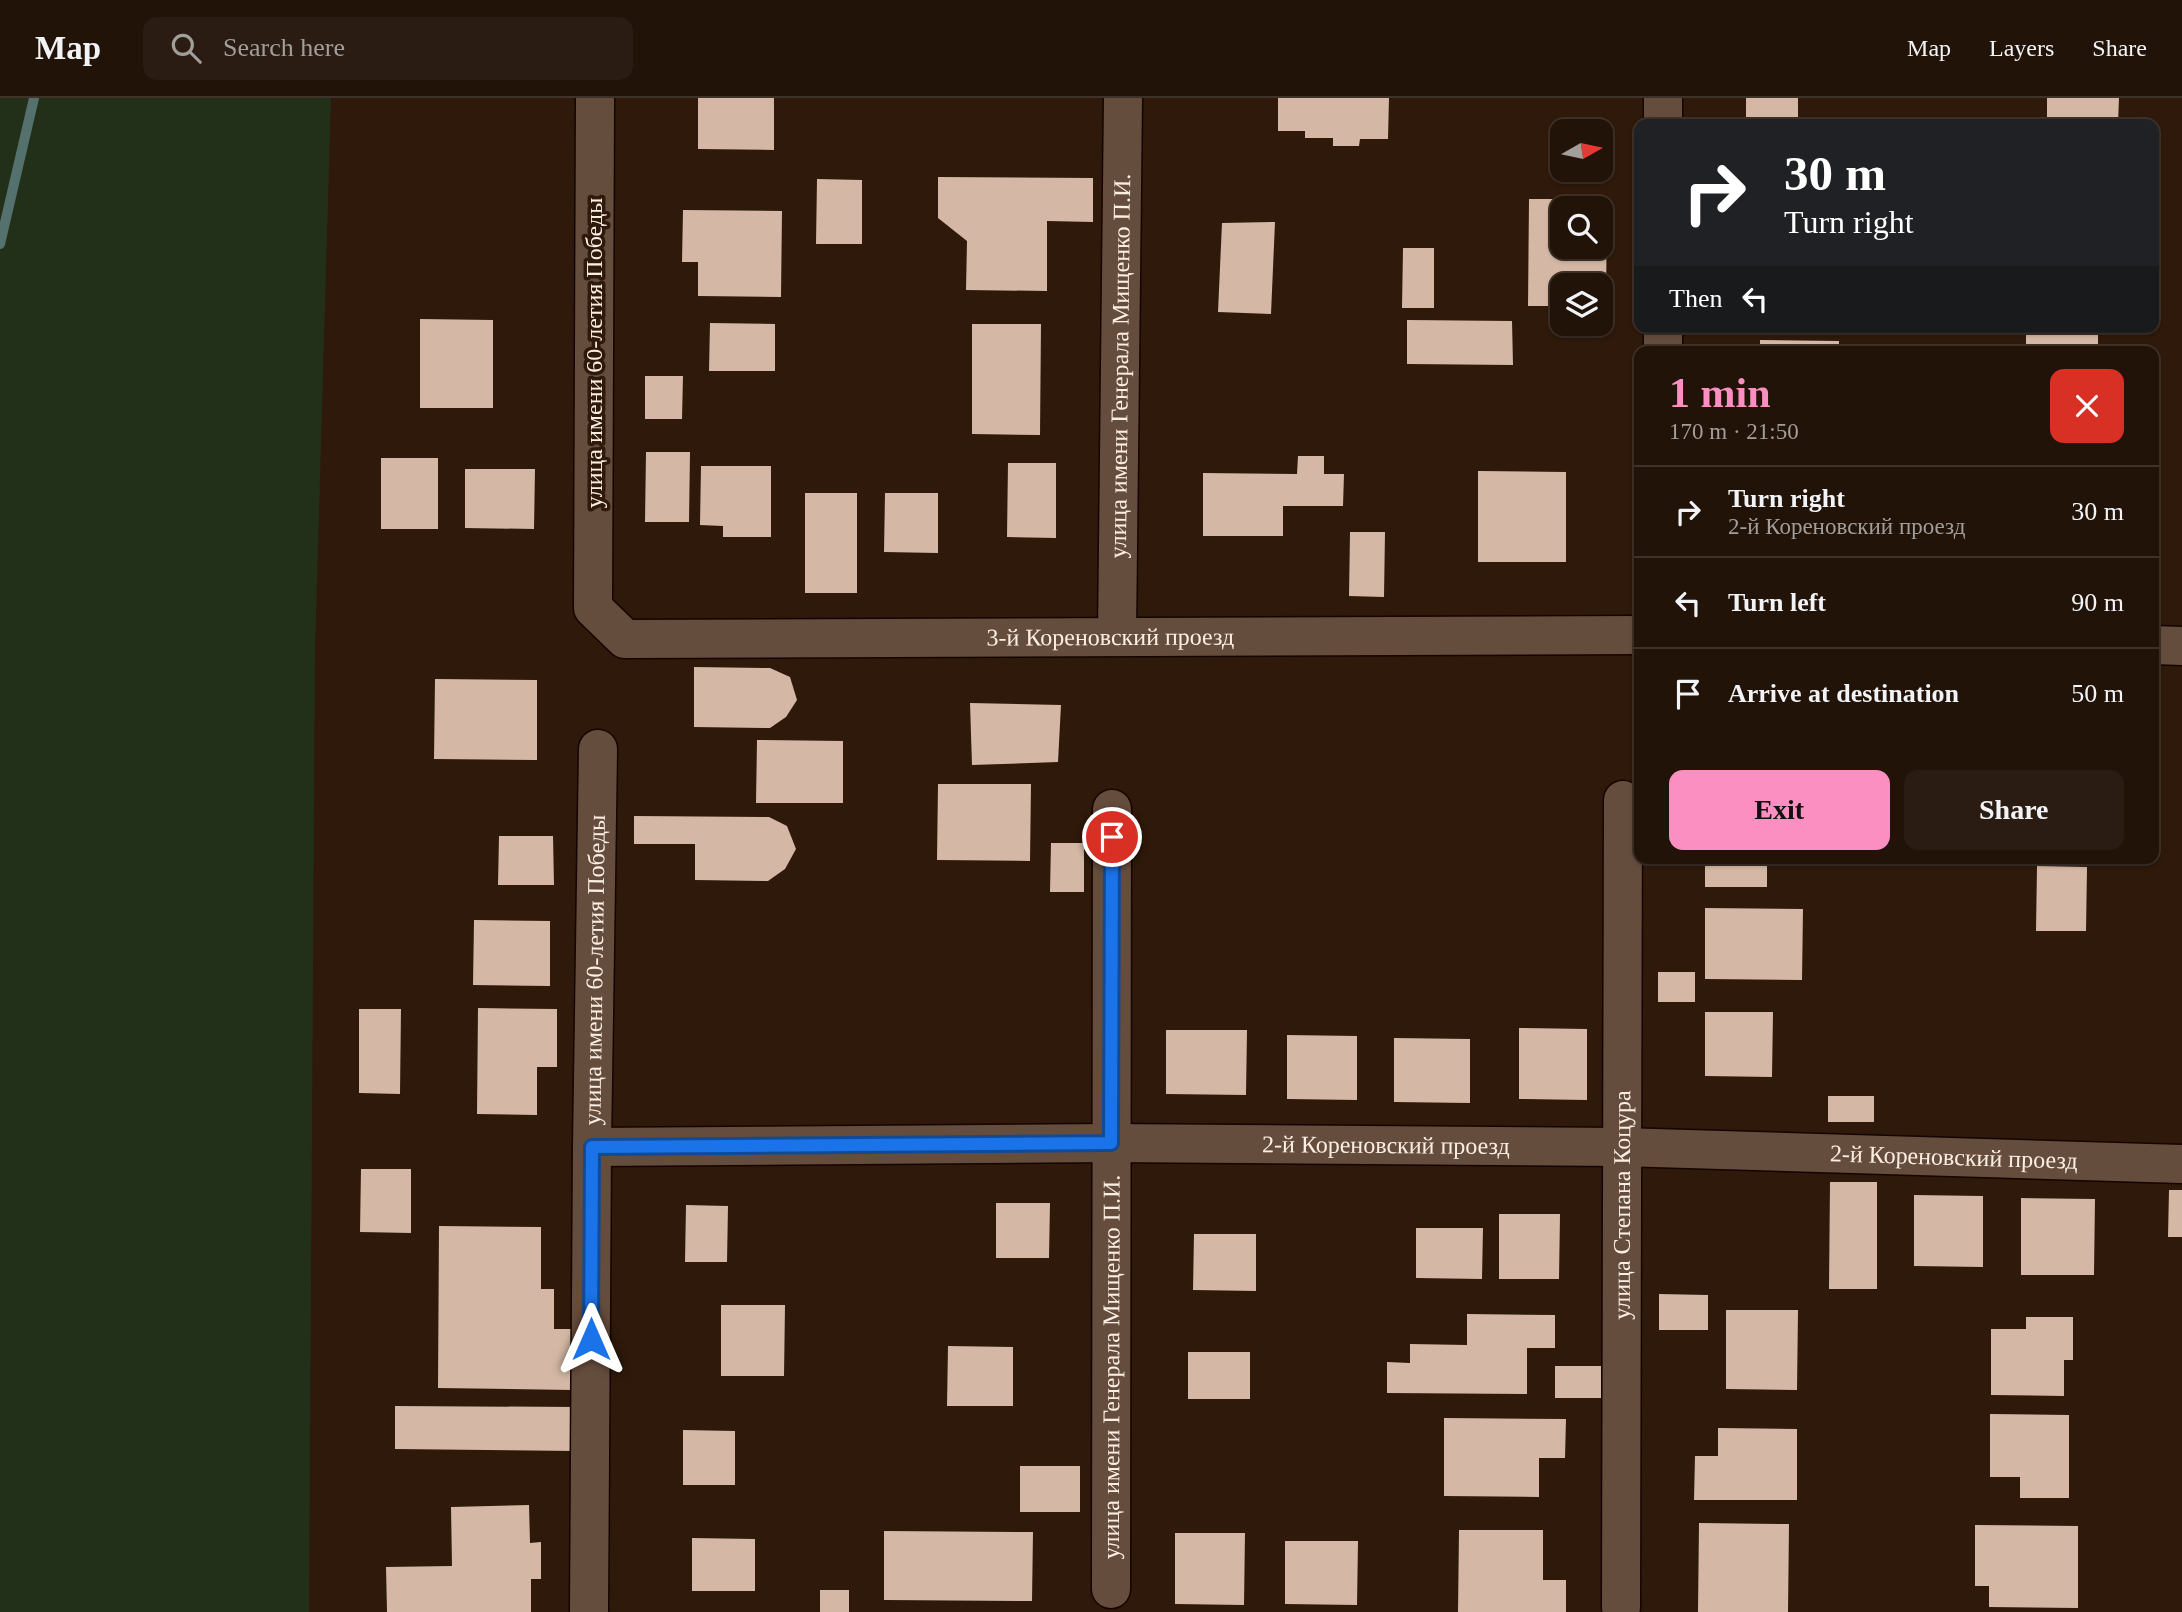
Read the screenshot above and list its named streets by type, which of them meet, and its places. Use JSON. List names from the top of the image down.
{
  "streets": {
    "street": [
      "улица имени 60-летия Победы",
      "улица имени Генерала Мищенко П.И.",
      "3-й Кореновский проезд",
      "2-й Кореновский проезд",
      "улица Степана Коцура"
    ]
  },
  "crossings": [
    ["улица имени 60-летия Победы", "3-й Кореновский проезд"],
    ["улица имени 60-летия Победы", "2-й Кореновский проезд"],
    ["улица имени Генерала Мищенко П.И.", "3-й Кореновский проезд"],
    ["улица имени Генерала Мищенко П.И.", "2-й Кореновский проезд"],
    ["2-й Кореновский проезд", "улица Степана Коцура"]
  ],
  "north": "right",
  "page": {
    "header": "Map",
    "search": "Search here",
    "nav": ["Map", "Layers", "Share"],
    "turn": ["30 m", "Turn right"],
    "then": "Then",
    "heading": ["1 min", "170 m · 21:50"],
    "list": [
      {
        "name": "Turn right",
        "note": "2-й Кореновский проезд",
        "value": "30 m"
      },
      {
        "name": "Turn left",
        "value": "90 m"
      },
      {
        "name": "Arrive at destination",
        "value": "50 m"
      }
    ],
    "buttons": ["Exit", "Share"]
  }
}
